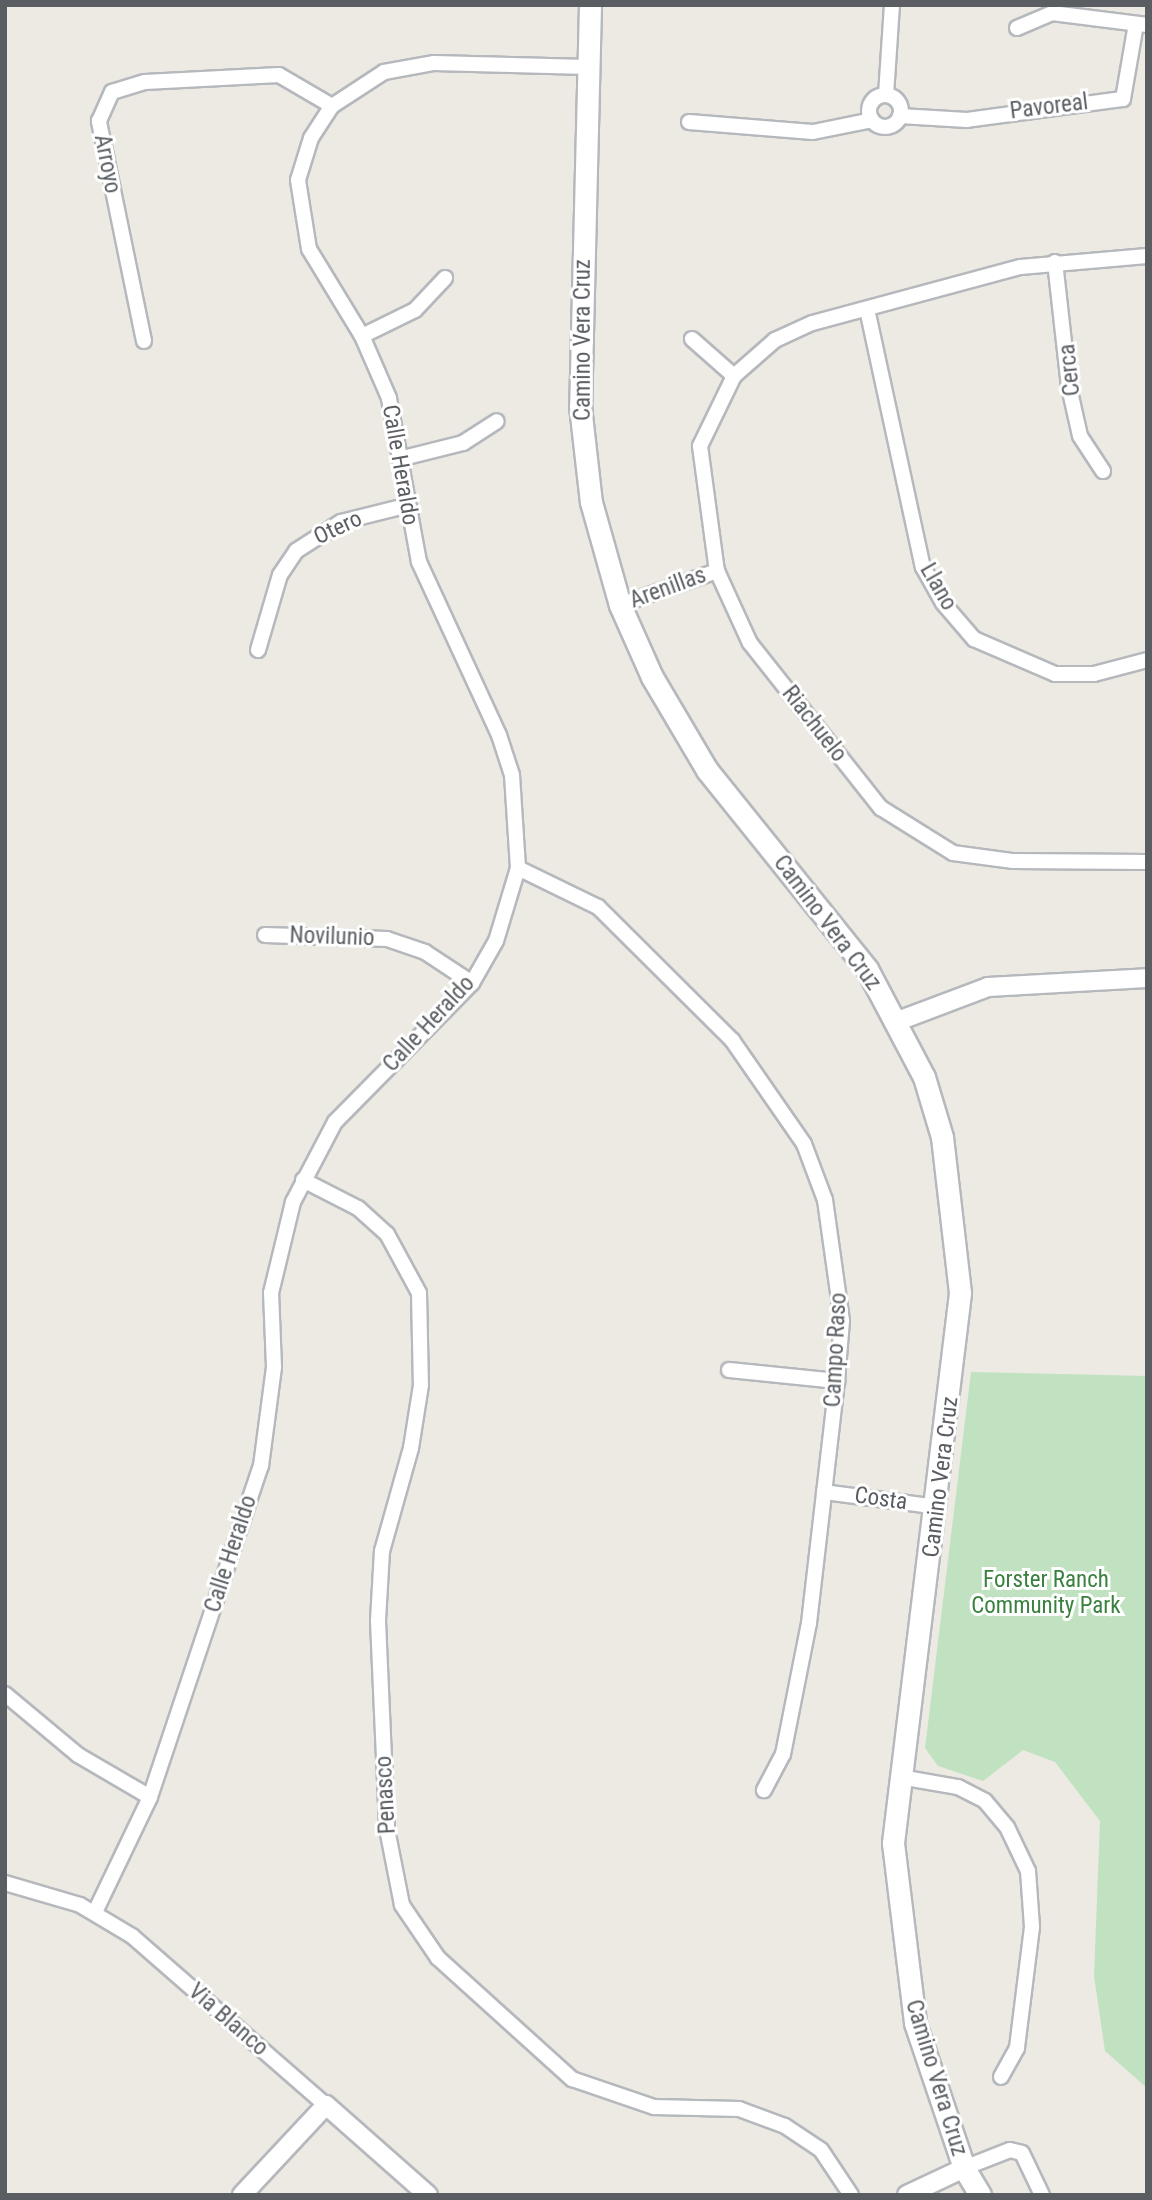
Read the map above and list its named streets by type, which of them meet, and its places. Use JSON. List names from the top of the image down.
{
  "streets": {
    "main road": ["Camino Vera Cruz"],
    "street": [
      "Pavoreal",
      "Arroyo",
      "Cerca",
      "Calle Heraldo",
      "Otero",
      "Llano",
      "Arenillas",
      "Riachuelo",
      "Novilunio",
      "Campo Raso",
      "Costa",
      "Penasco",
      "Via Blanco"
    ]
  },
  "crossings": [
    ["Arroyo", "Calle Heraldo"],
    ["Camino Vera Cruz", "Calle Heraldo"],
    ["Camino Vera Cruz", "Arenillas"],
    ["Camino Vera Cruz", "Costa"],
    ["Cerca", "Riachuelo"],
    ["Calle Heraldo", "Otero"],
    ["Calle Heraldo", "Novilunio"],
    ["Calle Heraldo", "Campo Raso"],
    ["Calle Heraldo", "Penasco"],
    ["Calle Heraldo", "Via Blanco"],
    ["Llano", "Riachuelo"],
    ["Arenillas", "Riachuelo"],
    ["Campo Raso", "Costa"]
  ],
  "parks": ["Forster Ranch Community Park"]
}
